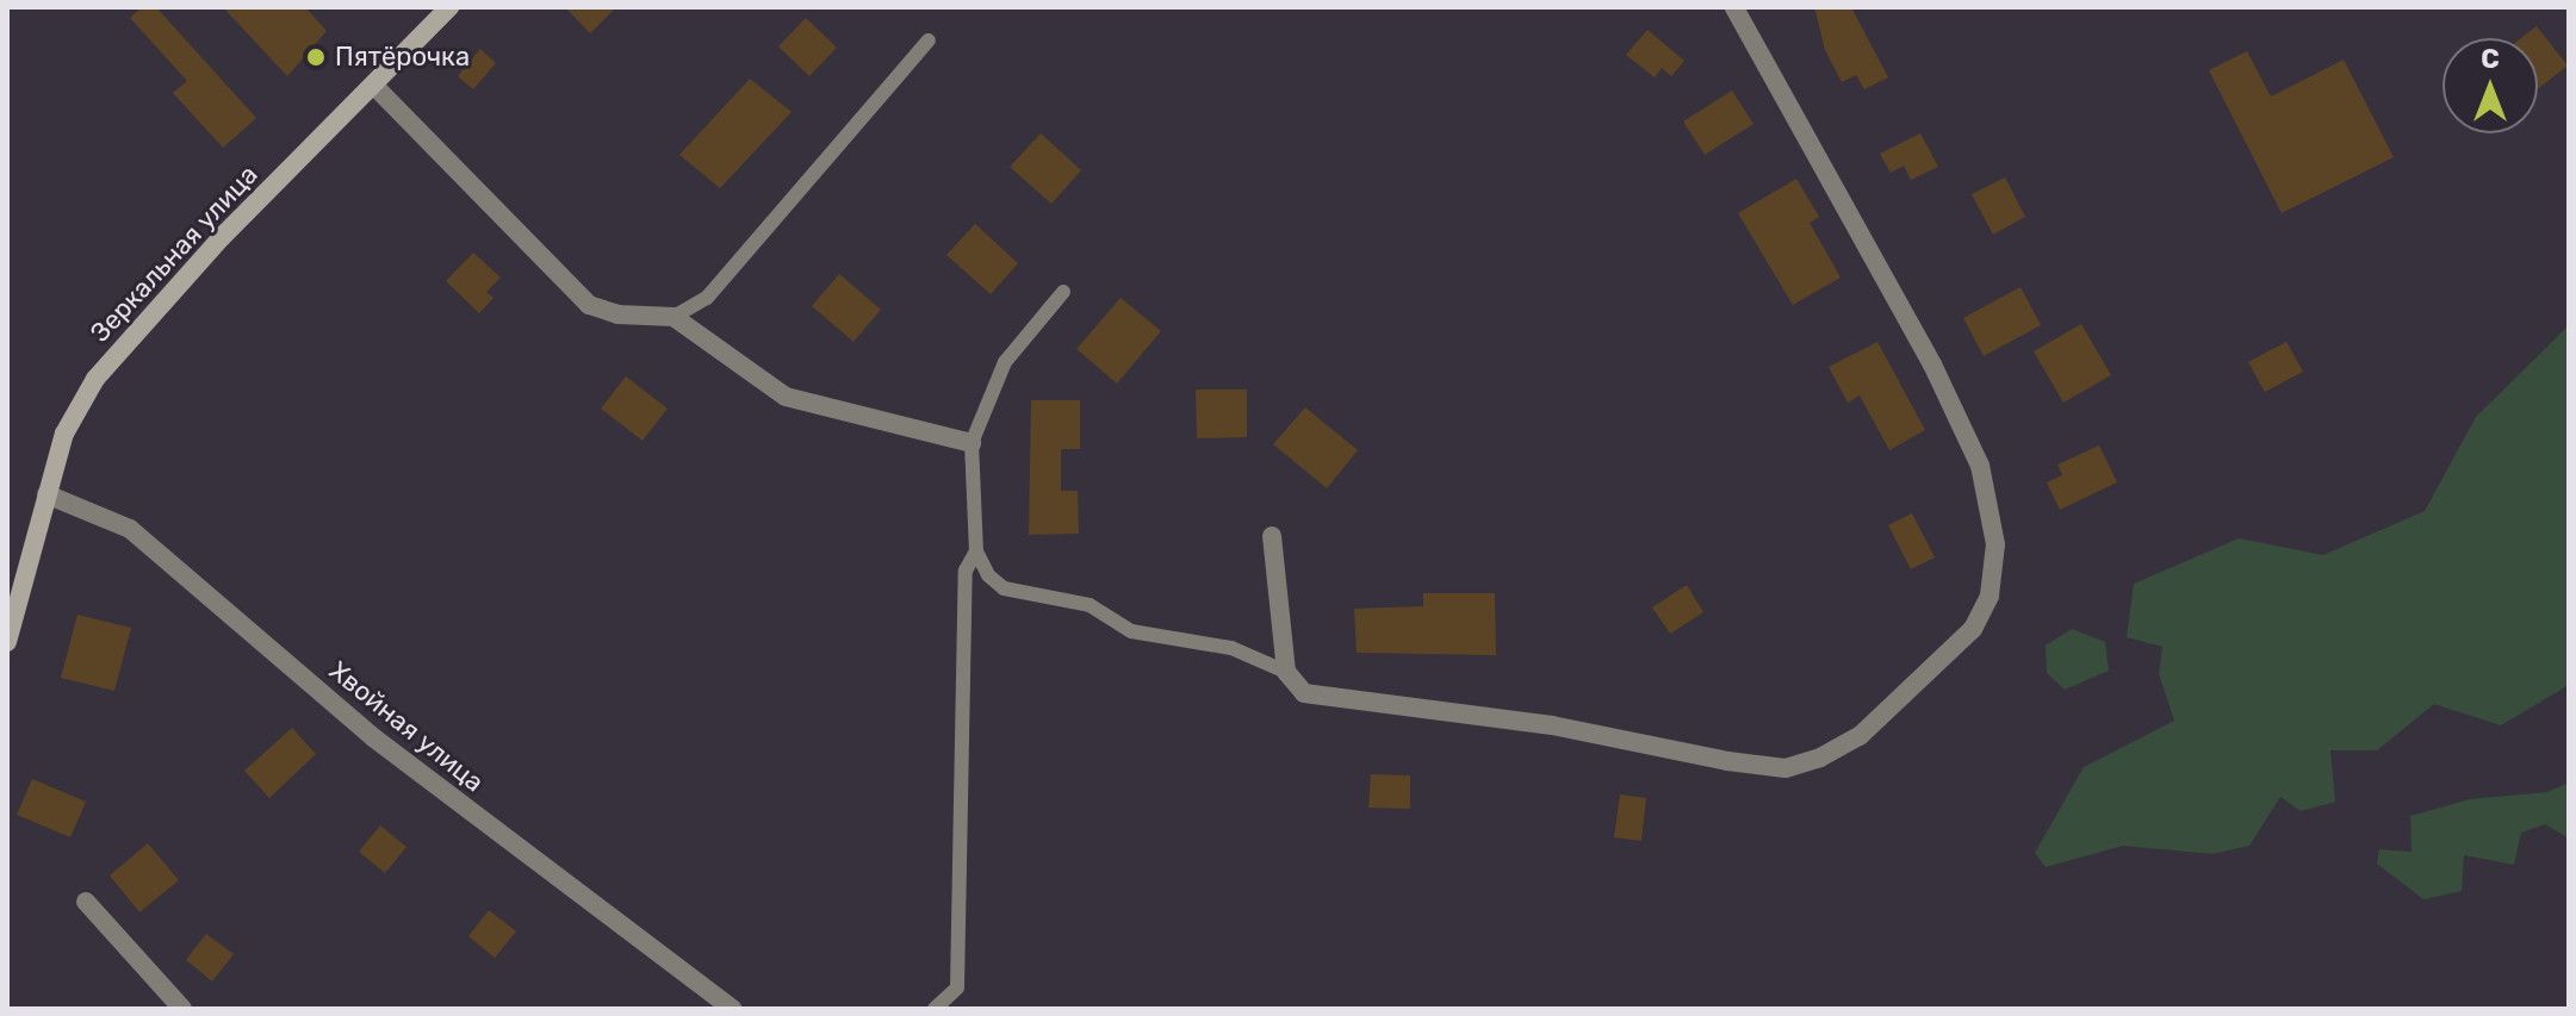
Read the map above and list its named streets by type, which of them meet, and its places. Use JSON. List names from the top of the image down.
{
  "streets": {
    "street": ["Зеркальная улица", "Хвойная улица"]
  },
  "crossings": [
    ["Зеркальная улица", "Хвойная улица"]
  ],
  "places": ["Пятёрочка"],
  "north": "top"
}
